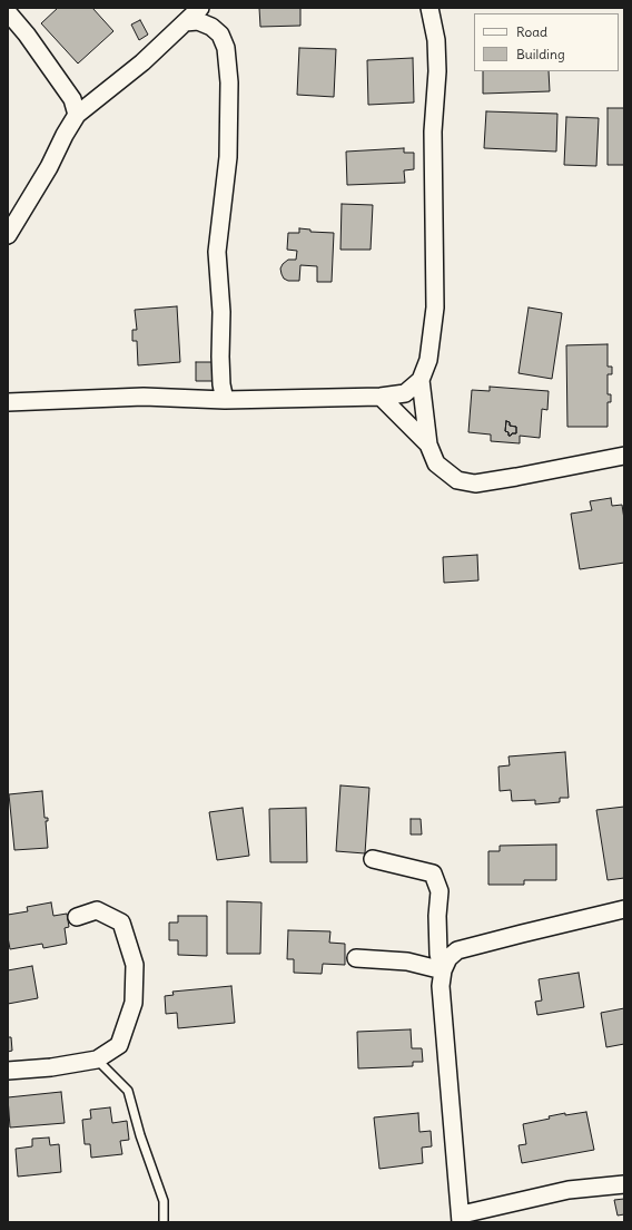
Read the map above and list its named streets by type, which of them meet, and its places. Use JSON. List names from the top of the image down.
{
  "legend": ["Road", "Building"]
}
